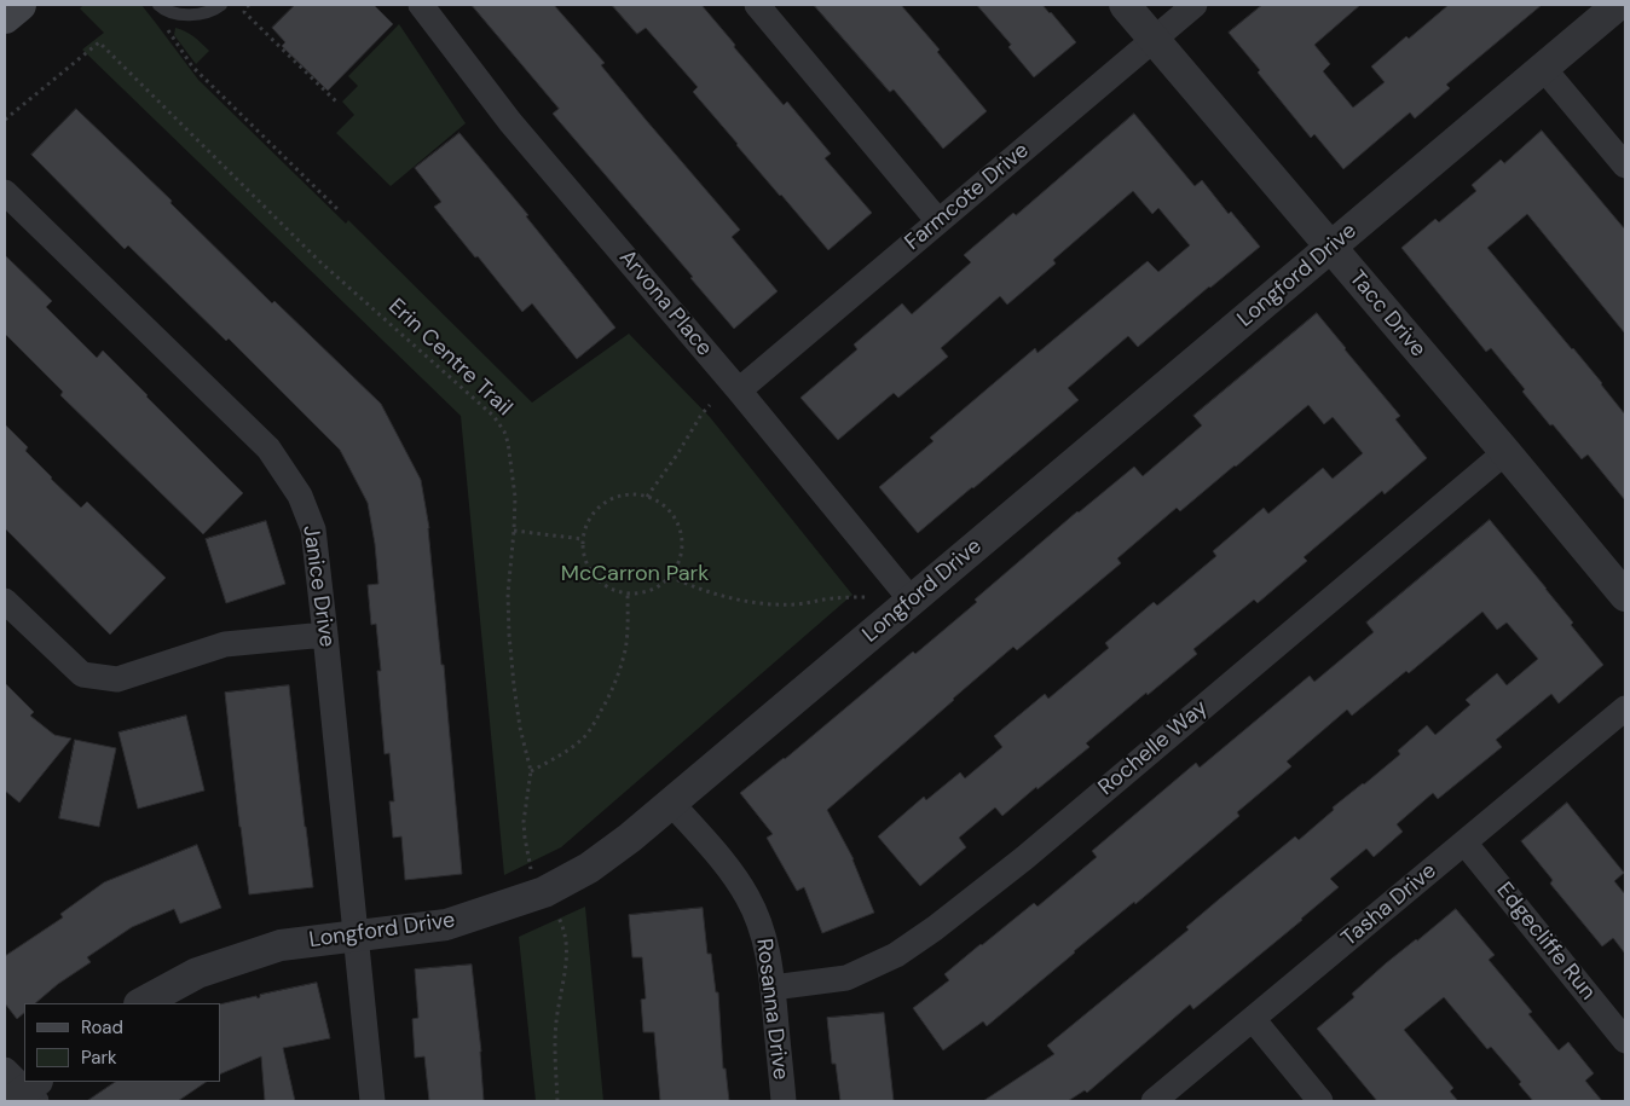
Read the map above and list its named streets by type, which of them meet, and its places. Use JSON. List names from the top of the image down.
{
  "streets": {
    "street": [
      "Farmcote Drive",
      "Longford Drive",
      "Arvona Place",
      "Tacc Drive",
      "Janice Drive",
      "Rochelle Way",
      "Tasha Drive",
      "Edgecliffe Run",
      "Rosanna Drive"
    ],
    "path": ["Erin Centre Trail"]
  },
  "crossings": [
    ["Farmcote Drive", "Arvona Place"],
    ["Farmcote Drive", "Tacc Drive"],
    ["Longford Drive", "Arvona Place"],
    ["Longford Drive", "Tacc Drive"],
    ["Longford Drive", "Janice Drive"],
    ["Longford Drive", "Rosanna Drive"],
    ["Tacc Drive", "Rochelle Way"],
    ["Rochelle Way", "Rosanna Drive"],
    ["Tasha Drive", "Edgecliffe Run"]
  ],
  "parks": ["McCarron Park"],
  "legend": ["Road", "Park"]
}
